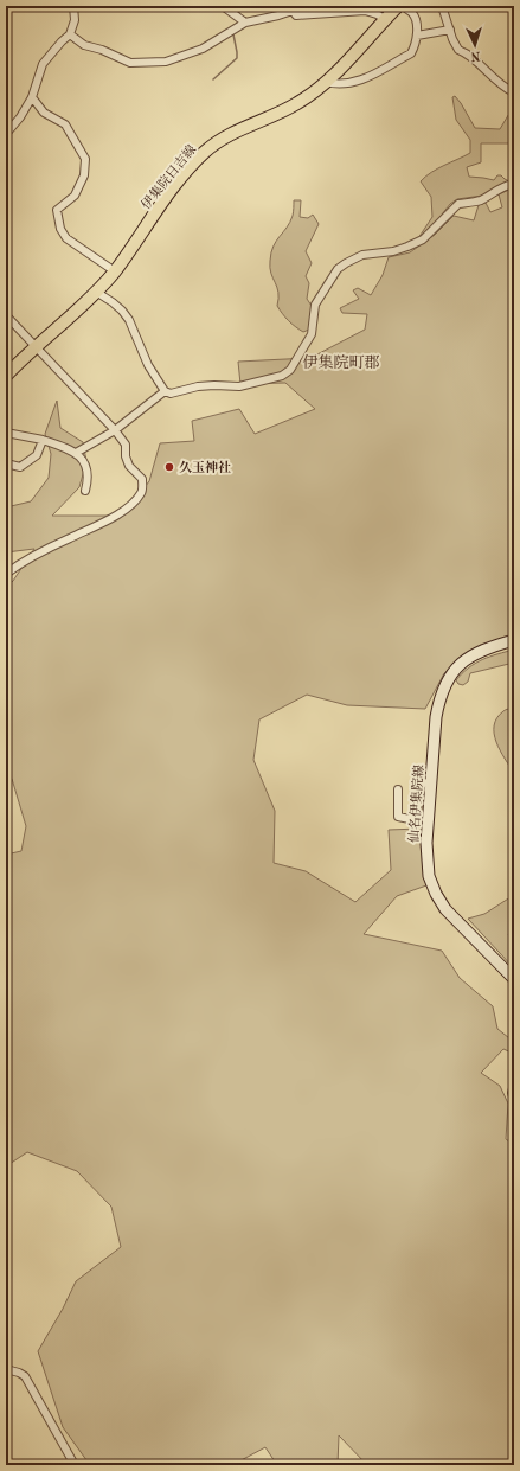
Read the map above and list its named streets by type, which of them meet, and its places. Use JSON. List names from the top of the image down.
{
  "streets": {
    "main road": ["伊集院日吉線", "仙名伊集院線"]
  },
  "districts": ["伊集院町郡"],
  "places": ["久玉神社"],
  "north": "bottom"
}
